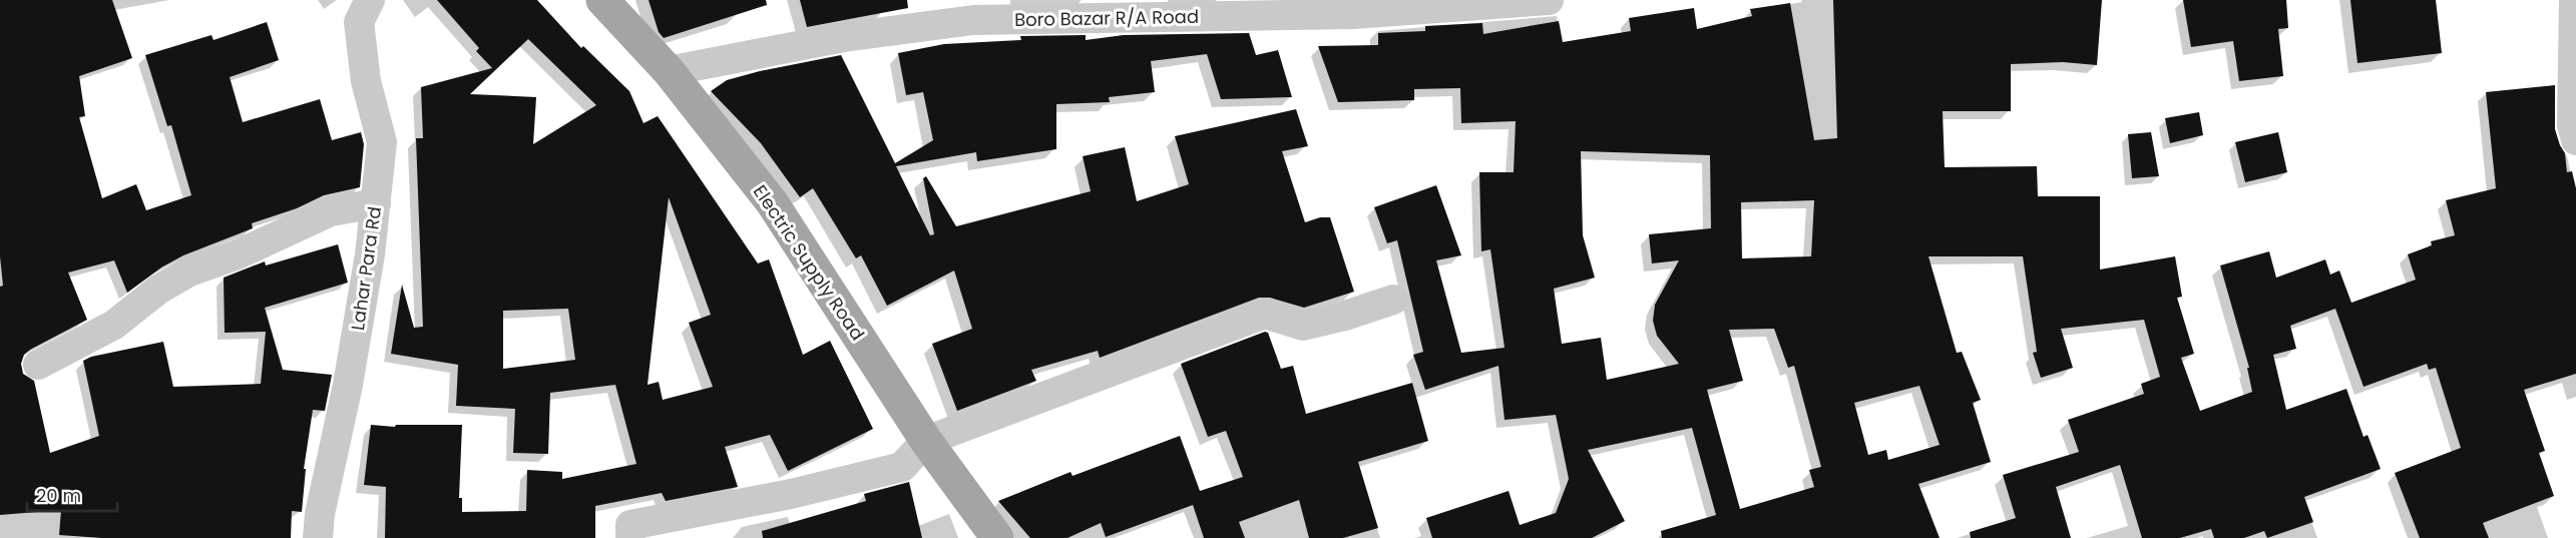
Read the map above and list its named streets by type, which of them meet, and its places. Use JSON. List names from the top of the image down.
{
  "streets": {
    "main road": ["Electric Supply Road"],
    "street": ["Boro Bazar R/A Road", "Lahar Para Rd"]
  },
  "crossings": [
    ["Boro Bazar R/A Road", "Electric Supply Road"]
  ],
  "scale_bar": "20 m"
}
